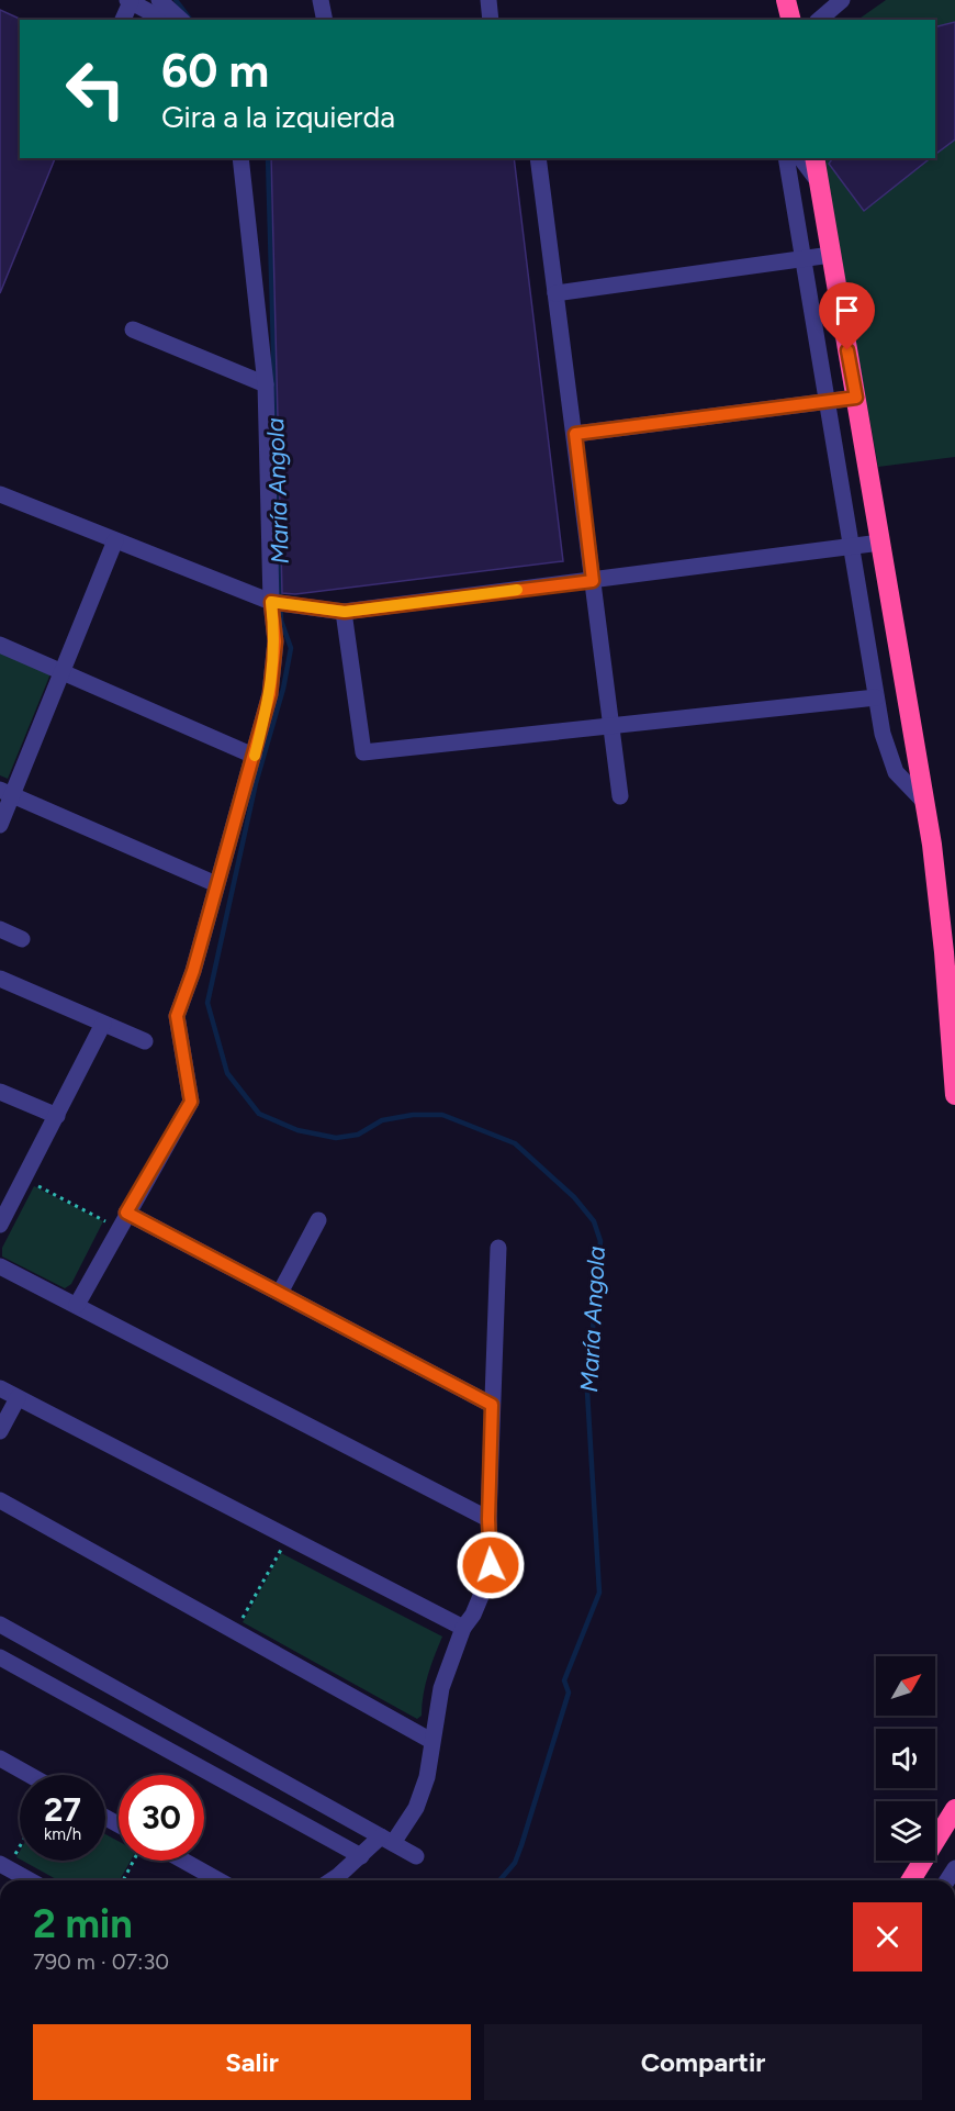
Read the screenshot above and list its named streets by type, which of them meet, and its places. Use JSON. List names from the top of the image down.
{
  "water": ["María Angola"],
  "north": "top right",
  "page": {
    "turn": ["60 m", "Gira a la izquierda"],
    "speed": "27 km/h",
    "limit": "30",
    "heading": ["2 min", "790 m · 07:30"],
    "buttons": ["Salir", "Compartir"]
  }
}
